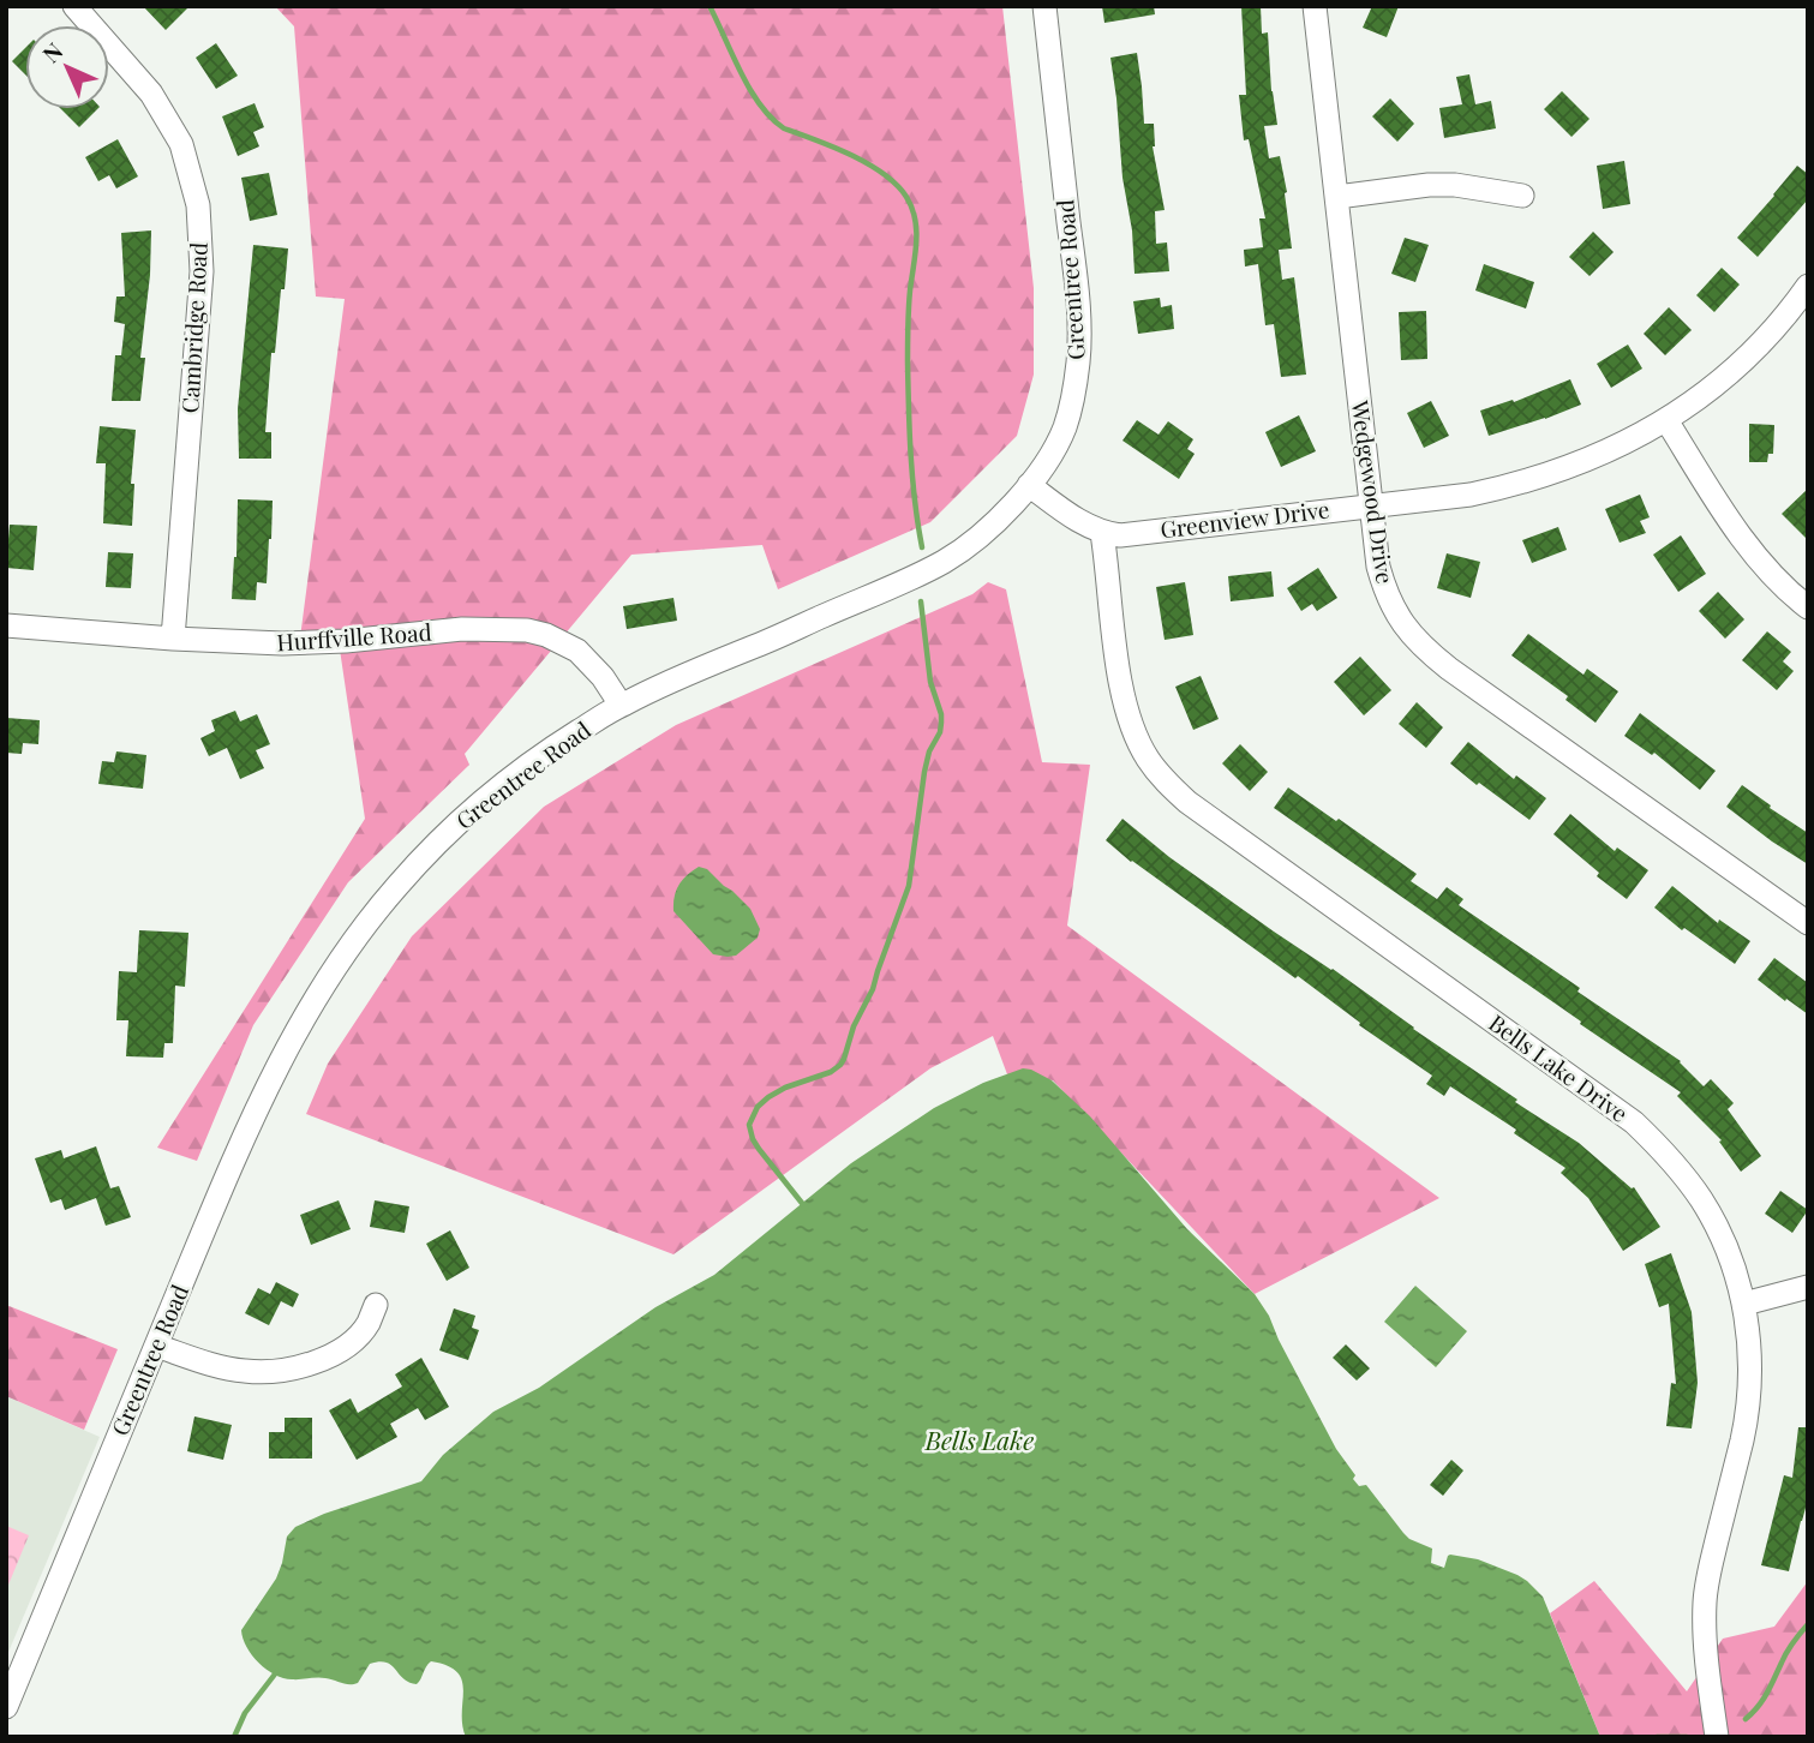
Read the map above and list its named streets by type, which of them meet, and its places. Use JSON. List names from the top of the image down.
{
  "streets": {
    "street": [
      "Greentree Road",
      "Cambridge Road",
      "Wedgewood Drive",
      "Greenview Drive",
      "Hurffville Road",
      "Bells Lake Drive"
    ]
  },
  "crossings": [
    ["Greentree Road", "Hurffville Road"],
    ["Cambridge Road", "Hurffville Road"],
    ["Wedgewood Drive", "Greenview Drive"],
    ["Greenview Drive", "Bells Lake Drive"]
  ],
  "water": ["Bells Lake"],
  "north": "top left"
}
